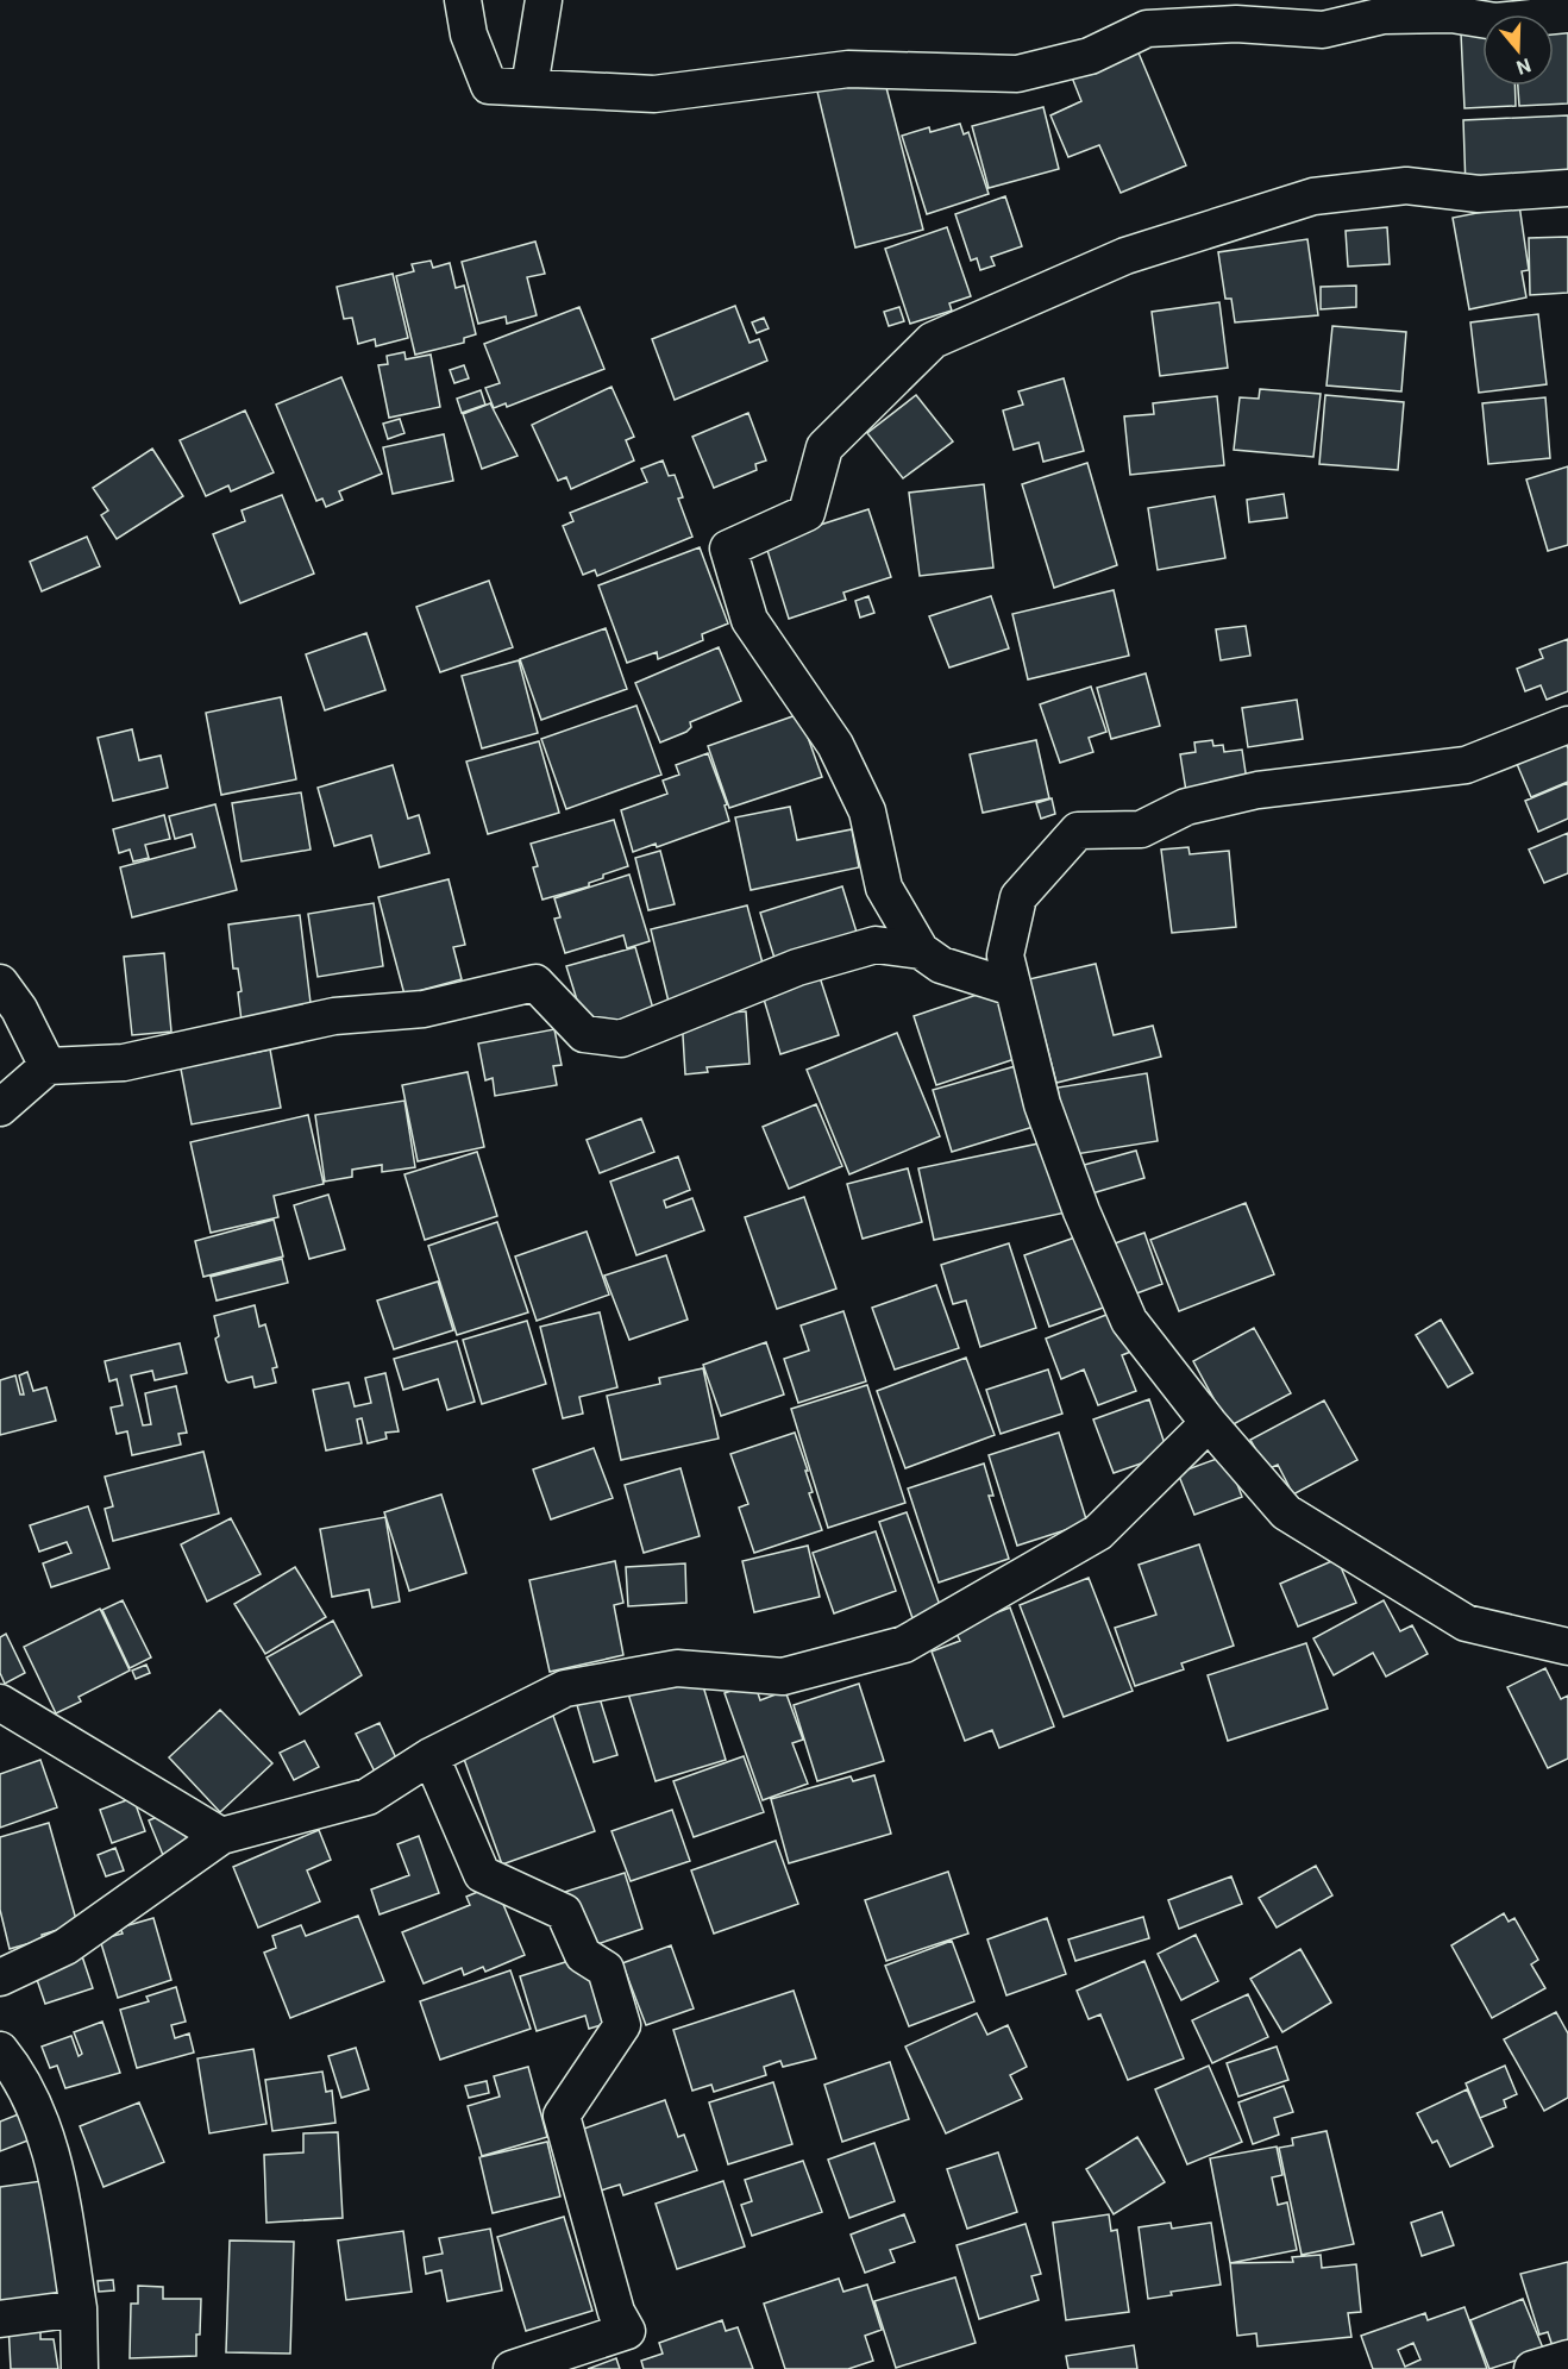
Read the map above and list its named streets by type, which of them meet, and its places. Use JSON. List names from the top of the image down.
{
  "north": "bottom"
}
